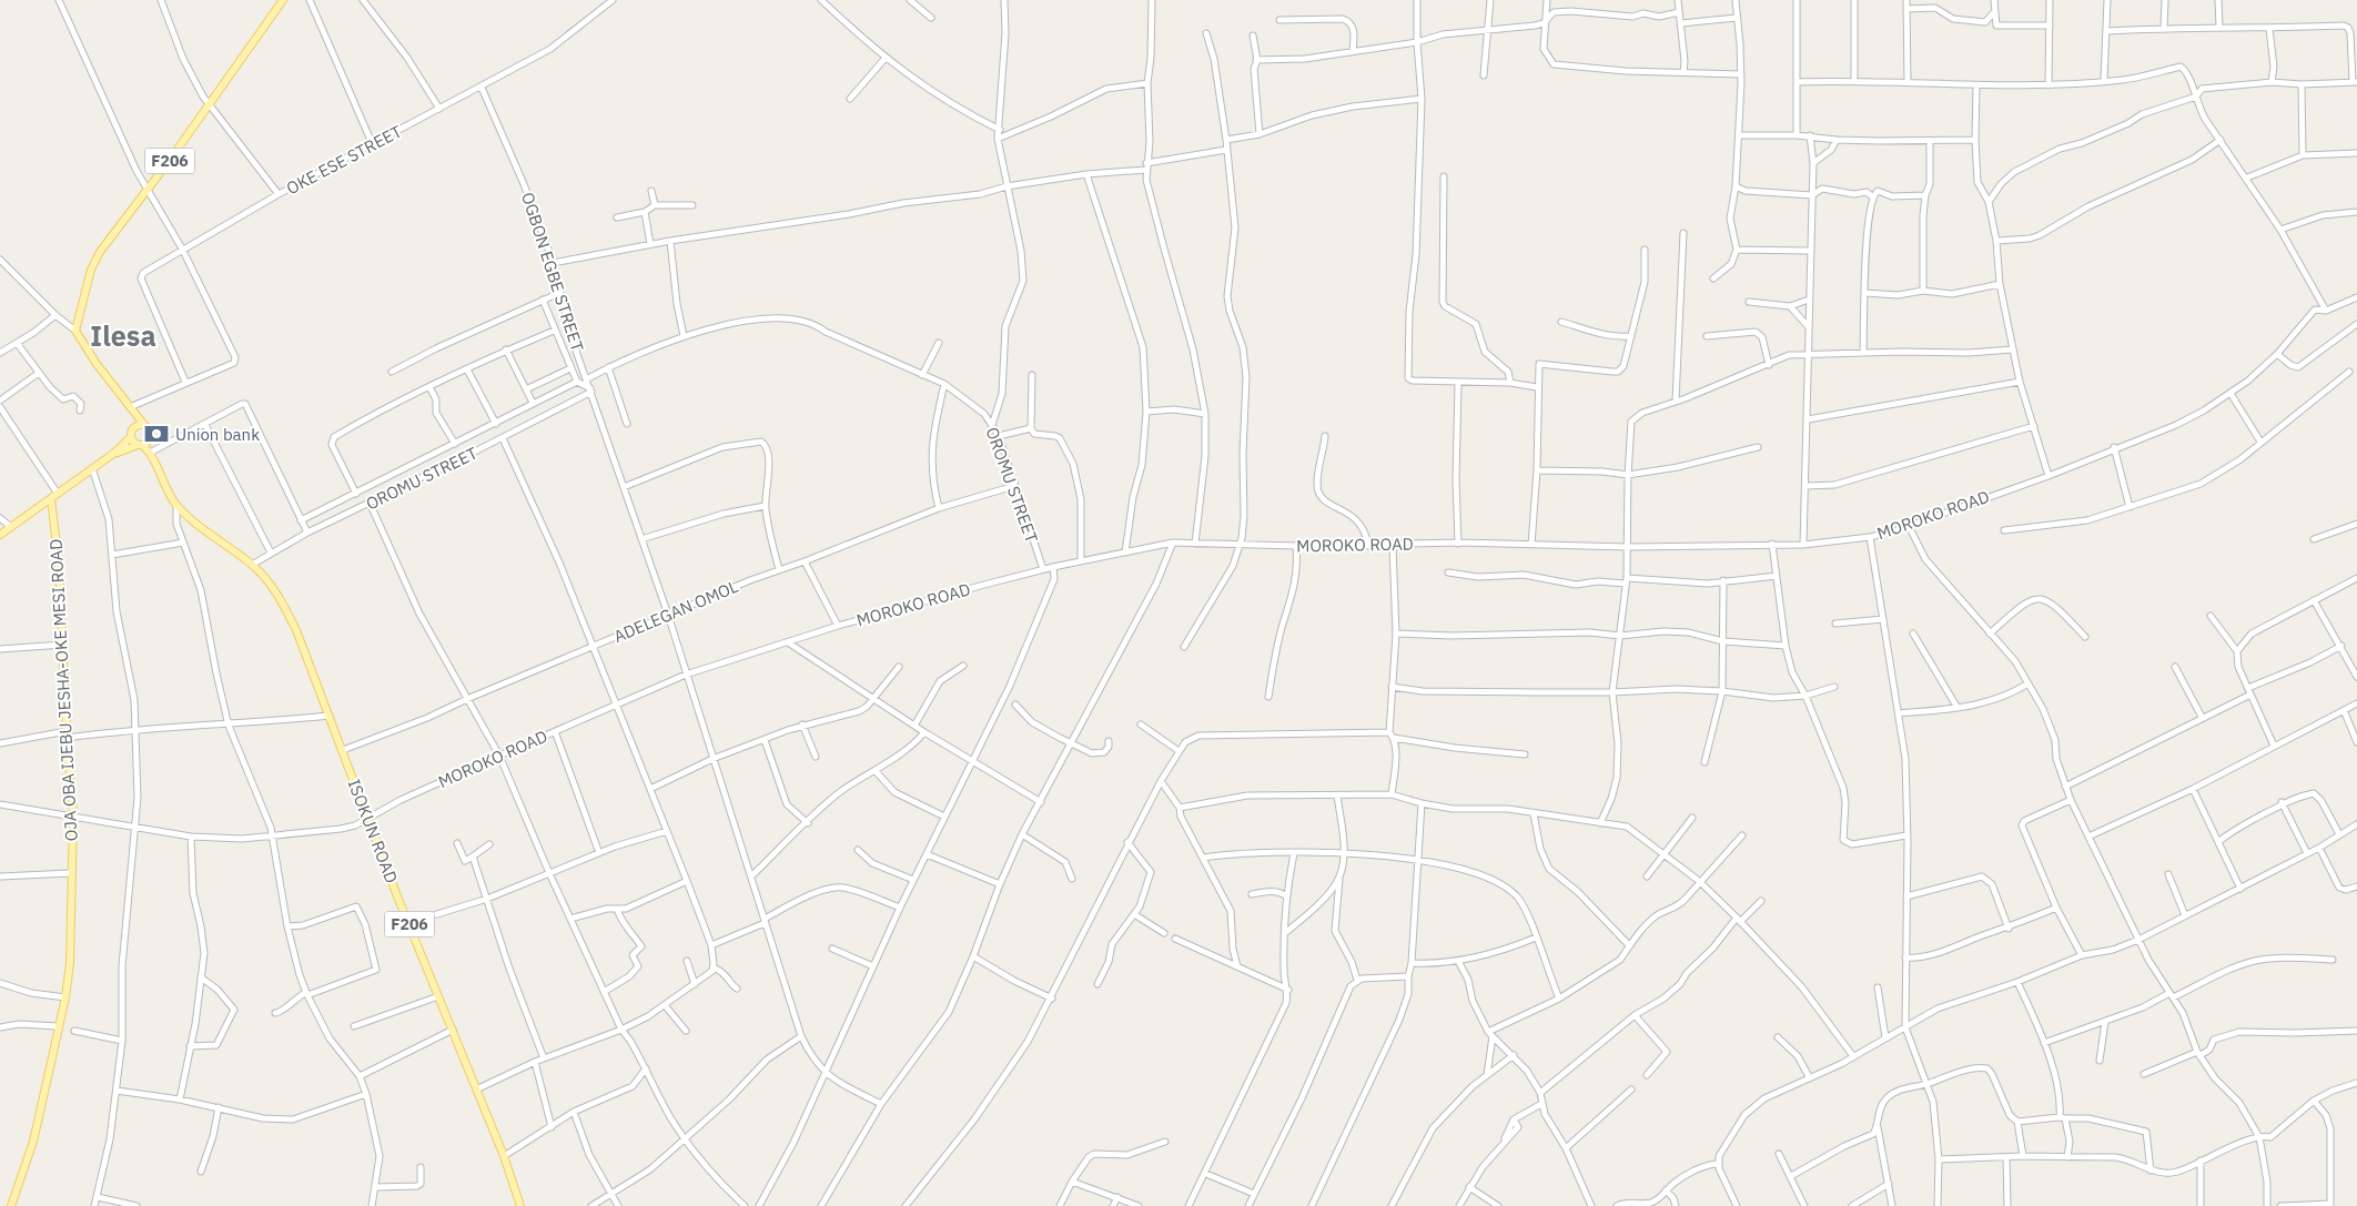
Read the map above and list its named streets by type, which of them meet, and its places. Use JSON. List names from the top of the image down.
{
  "streets": {
    "main road": ["F206", "OJA OBA IJEBU JESHA-OKE MESI ROAD", "ISOKUN ROAD"],
    "street": [
      "OKE ESE STREET",
      "OGBON EGBE STREET",
      "OROMU STREET",
      "MOROKO ROAD",
      "ADELEGAN OMOL"
    ]
  },
  "crossings": [
    ["OKE ESE STREET", "OGBON EGBE STREET"],
    ["F206", "OROMU STREET"],
    ["F206", "ISOKUN ROAD"],
    ["OGBON EGBE STREET", "OROMU STREET"],
    ["OROMU STREET", "MOROKO ROAD"],
    ["OROMU STREET", "ADELEGAN OMOL"],
    ["OROMU STREET", "ISOKUN ROAD"],
    ["MOROKO ROAD", "OJA OBA IJEBU JESHA-OKE MESI ROAD"],
    ["MOROKO ROAD", "ISOKUN ROAD"],
    ["ADELEGAN OMOL", "ISOKUN ROAD"]
  ],
  "districts": ["Ilesa"],
  "places": {
    "bank": ["Union bank"]
  }
}
